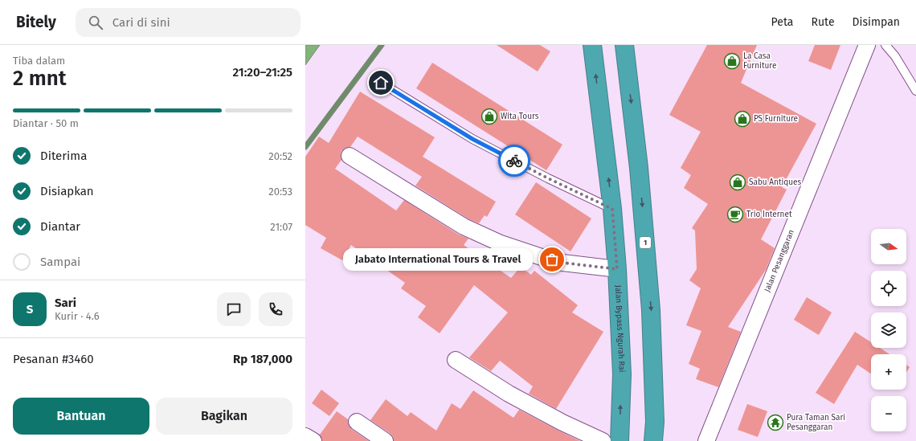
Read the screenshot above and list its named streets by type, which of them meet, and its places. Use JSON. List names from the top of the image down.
{
  "streets": {
    "highway": ["1", "Jalan Bypass Ngurah Rai"],
    "street": ["Jalan Pesanggaran"]
  },
  "places": {
    "shop": [
      "La Casa Furniture",
      "Wita Tours",
      "PS Furniture",
      "Sabu Antiques"
    ],
    "cafe": ["Trio Internet"],
    "other": ["Jabato International Tours & Travel"],
    "temple": ["Pura Taman Sari Pesanggaran"]
  },
  "north": "right",
  "page": {
    "header": "Bitely",
    "search": "Cari di sini",
    "nav": ["Peta", "Rute", "Disimpan"],
    "heading": ["2 mnt", "Tiba dalam", "21:20–21:25"],
    "panel": [
      "Sari",
      "Kurir · 4.6",
      "Pesanan #3460",
      "Rp 187,000"
    ],
    "bar": "Diantar · 50 m",
    "list": [
      ["Diterima", "20:52"],
      ["Disiapkan", "20:53"],
      ["Diantar", "21:07"],
      "Sampai"
    ],
    "map_buttons": ["+", "−"],
    "bubble": "Jabato International Tours & Travel",
    "round": "S",
    "buttons": ["Bantuan", "Bagikan"]
  }
}
